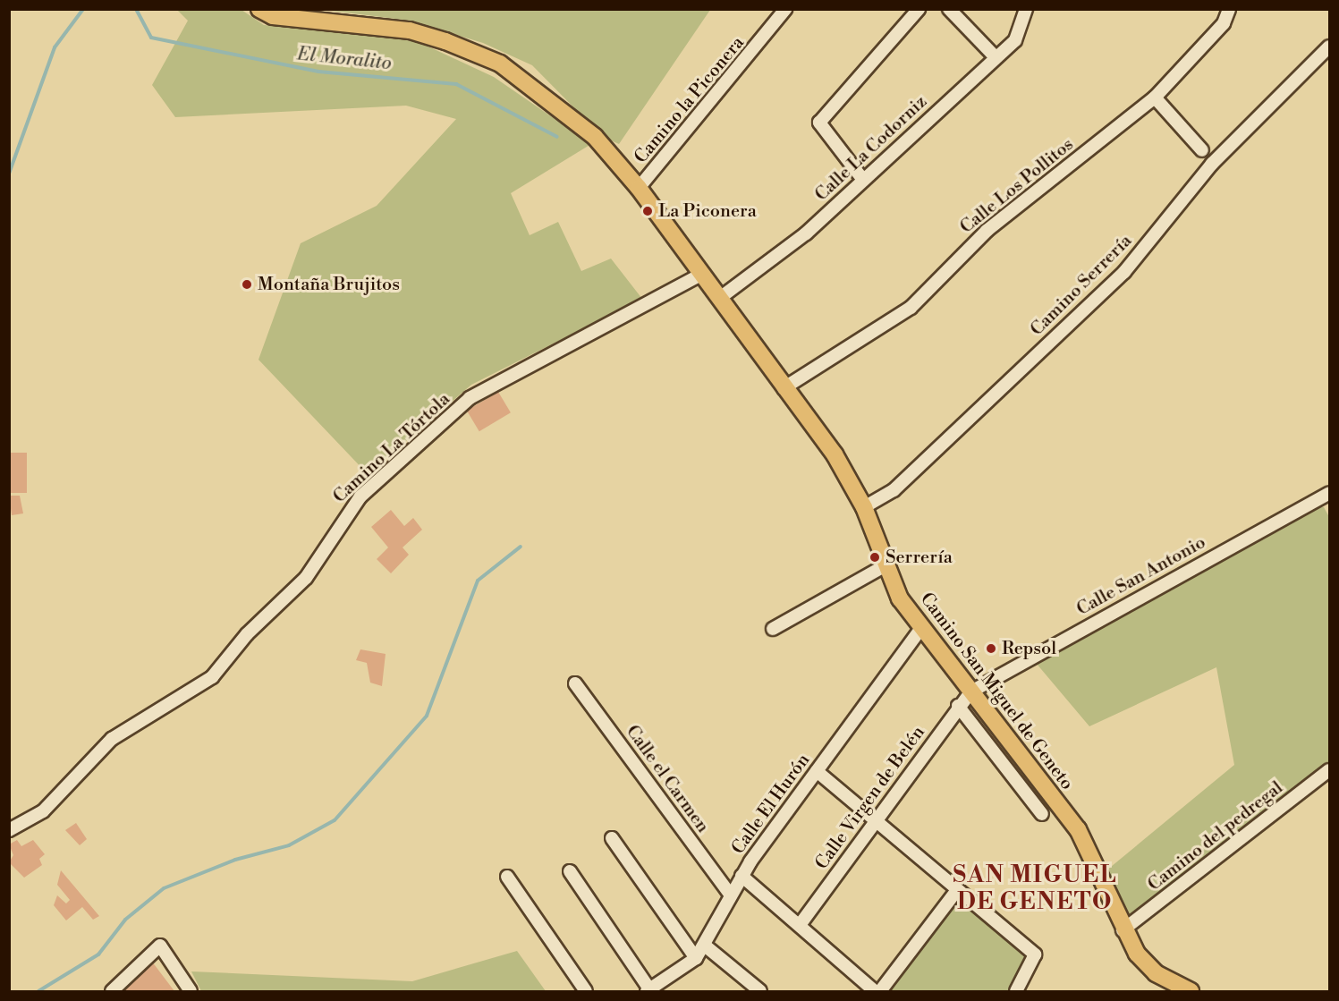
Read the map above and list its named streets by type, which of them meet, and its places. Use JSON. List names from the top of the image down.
{
  "streets": {
    "main road": ["Camino San Miguel de Geneto"],
    "street": [
      "Camino la Piconera",
      "Calle La Codorniz",
      "Calle Los Pollitos",
      "Camino Serrería",
      "Camino La Tórtola",
      "Calle San Antonio",
      "Calle el Carmen",
      "Calle Virgen de Belén",
      "Calle El Hurón",
      "Camino del pedregal"
    ]
  },
  "crossings": [
    ["Camino la Piconera", "Camino San Miguel de Geneto"],
    ["Calle La Codorniz", "Camino San Miguel de Geneto"],
    ["Calle Los Pollitos", "Camino San Miguel de Geneto"],
    ["Camino Serrería", "Camino San Miguel de Geneto"],
    ["Camino La Tórtola", "Camino San Miguel de Geneto"],
    ["Calle San Antonio", "Camino San Miguel de Geneto"],
    ["Calle San Antonio", "Calle Virgen de Belén"],
    ["Camino San Miguel de Geneto", "Calle Virgen de Belén"],
    ["Camino San Miguel de Geneto", "Calle El Hurón"],
    ["Camino San Miguel de Geneto", "Camino del pedregal"],
    ["Calle el Carmen", "Calle El Hurón"]
  ],
  "districts": ["SAN MIGUEL DE GENETO"],
  "water": ["El Moralito"],
  "places": [
    "La Piconera",
    "Montaña Brujitos",
    "Serrería",
    "Repsol"
  ]
}
